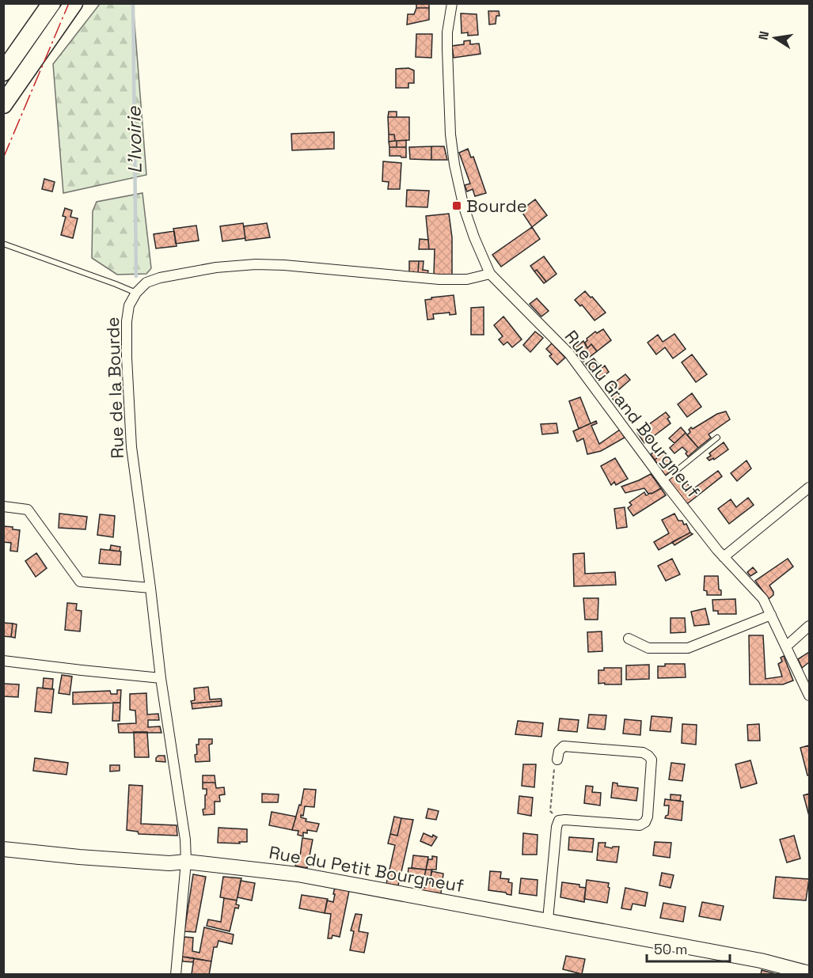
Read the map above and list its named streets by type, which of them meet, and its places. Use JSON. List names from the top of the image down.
{
  "streets": {
    "street": ["Rue de la Bourde", "Rue du Grand Bourgneuf", "Rue du Petit Bourgneuf"]
  },
  "water": ["L'Ivoirie"],
  "places": {
    "transit": ["Bourde"]
  },
  "scale_bar": "50 m",
  "north": "left"
}
